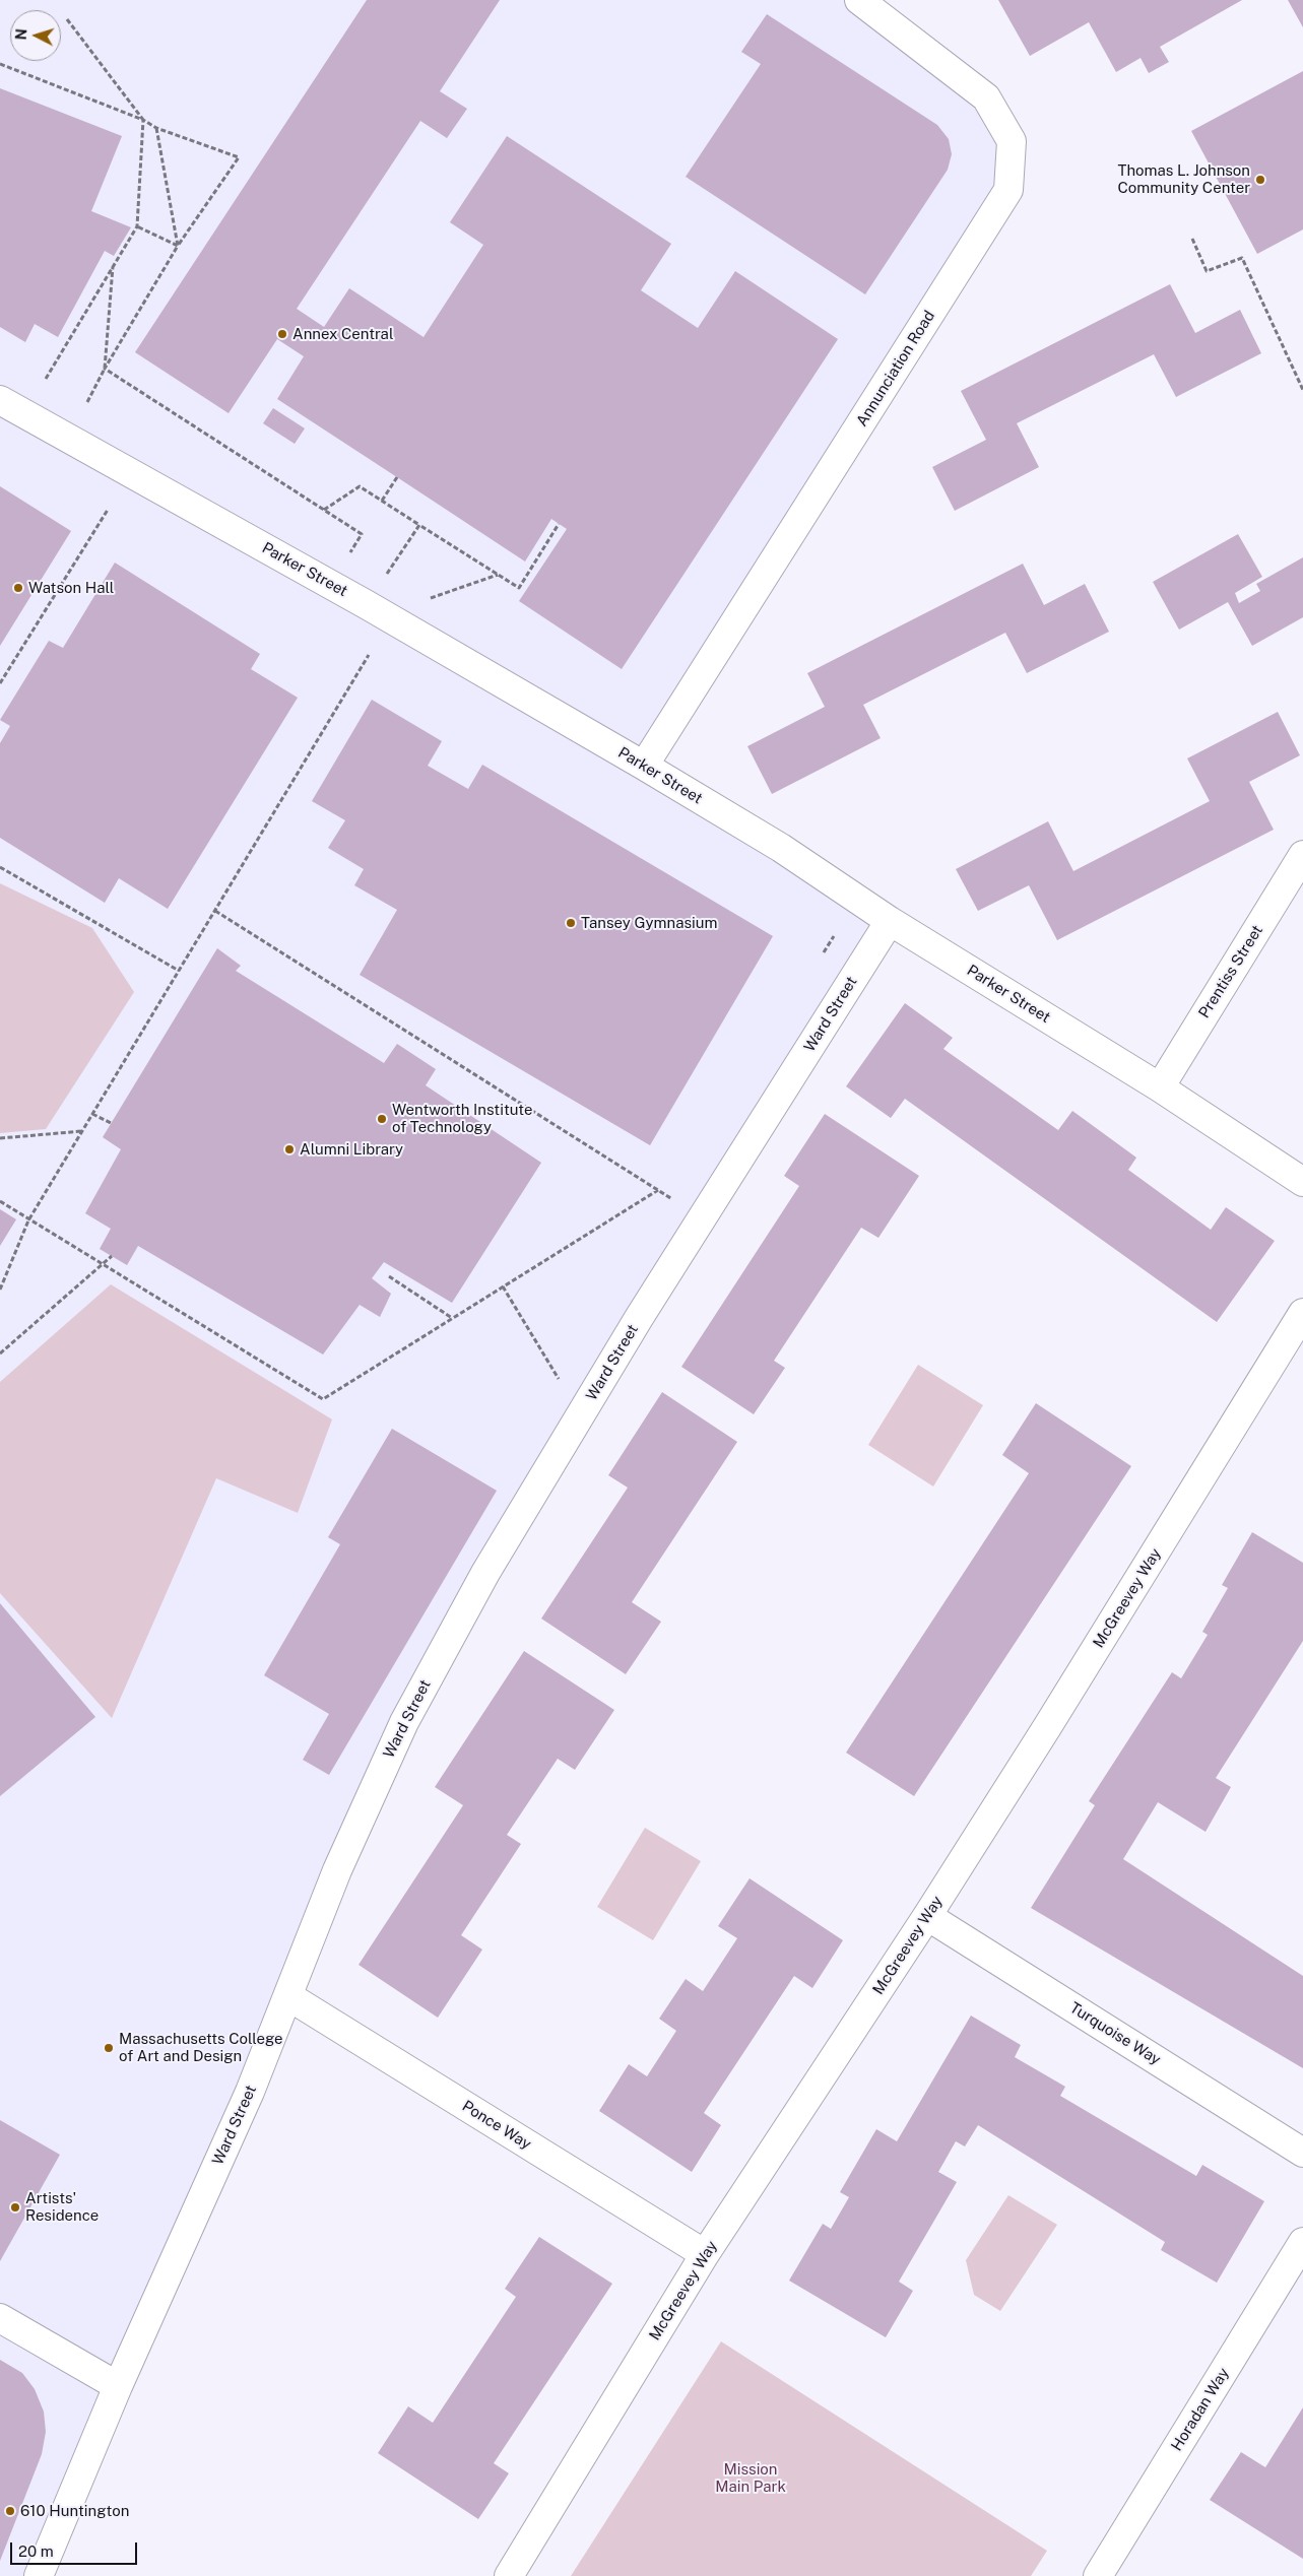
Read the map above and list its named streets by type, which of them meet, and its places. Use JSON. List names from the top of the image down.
{
  "streets": {
    "street": [
      "Annunciation Road",
      "Parker Street",
      "Prentiss Street",
      "Ward Street",
      "McGreevey Way",
      "Turquoise Way",
      "Ponce Way",
      "Horadan Way"
    ]
  },
  "crossings": [
    ["Annunciation Road", "Parker Street"],
    ["Parker Street", "Prentiss Street"],
    ["Parker Street", "Ward Street"],
    ["Ward Street", "Ponce Way"],
    ["McGreevey Way", "Turquoise Way"],
    ["McGreevey Way", "Ponce Way"]
  ],
  "parks": ["Mission Main Park"],
  "places": [
    "Thomas L. Johnson Community Center",
    "Annex Central",
    "Watson Hall",
    "Tansey Gymnasium",
    "Wentworth Institute of Technology",
    "Alumni Library",
    "Massachusetts College of Art and Design",
    "Artists' Residence",
    "610 Huntington"
  ],
  "scale_bar": "20 m",
  "north": "left"
}
